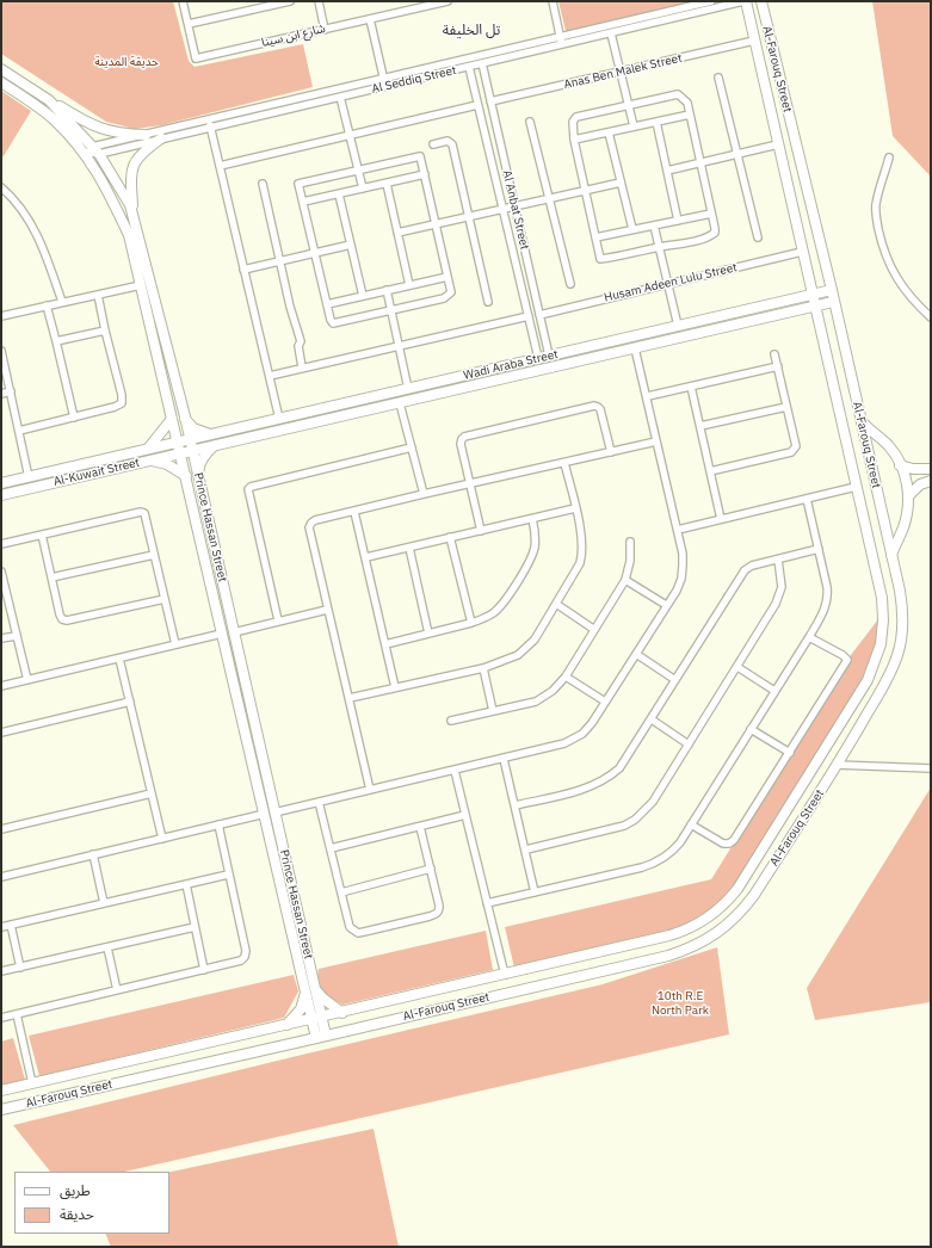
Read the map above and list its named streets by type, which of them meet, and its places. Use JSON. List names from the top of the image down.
{
  "streets": {
    "main road": [
      "Al-Farouq Street",
      "Wadi Araba Street",
      "Al-Kuwait Street",
      "Prince Hassan Street"
    ],
    "street": [
      "شارع ابن سينا",
      "Anas Ben Malek Street",
      "Al Seddiq Street",
      "Al Anbat Street",
      "Husam Adeen Lulu Street"
    ]
  },
  "crossings": [
    ["Al-Farouq Street", "Anas Ben Malek Street"],
    ["Al-Farouq Street", "Al Seddiq Street"],
    ["Al-Farouq Street", "Husam Adeen Lulu Street"],
    ["Al-Farouq Street", "Wadi Araba Street"],
    ["Al-Farouq Street", "Prince Hassan Street"],
    ["Anas Ben Malek Street", "Al Anbat Street"],
    ["Al Seddiq Street", "Al Anbat Street"],
    ["Al Seddiq Street", "Prince Hassan Street"],
    ["Al Anbat Street", "Husam Adeen Lulu Street"],
    ["Al Anbat Street", "Wadi Araba Street"],
    ["Wadi Araba Street", "Al-Kuwait Street"],
    ["Wadi Araba Street", "Prince Hassan Street"],
    ["Al-Kuwait Street", "Prince Hassan Street"]
  ],
  "districts": ["تل الخليفة"],
  "parks": ["حديقة المدينة", "10th R.E North Park"],
  "legend": ["طريق", "حديقة"]
}
